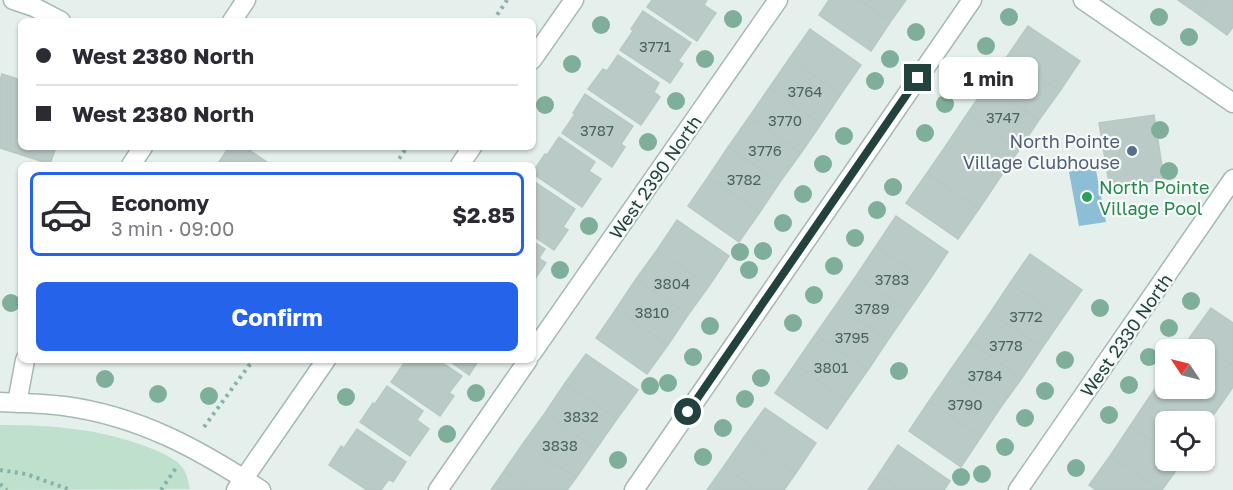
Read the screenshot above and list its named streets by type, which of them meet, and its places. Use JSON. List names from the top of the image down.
{
  "streets": {
    "street": ["West 2390 North", "West 2330 North"]
  },
  "places": ["North Pointe Village Clubhouse", "North Pointe Village Pool"],
  "house_numbers": [
    "3771",
    "3764",
    "3747",
    "3770",
    "3787",
    "3776",
    "3782",
    "3783",
    "3804",
    "3789",
    "3810",
    "3772",
    "3795",
    "3778",
    "3801",
    "3784",
    "3790",
    "3832",
    "3838"
  ],
  "north": "top left",
  "page": {
    "banner": ["West 2380 North", "West 2380 North"],
    "bubble": "1 min",
    "list": [
      {
        "name": "Economy",
        "note": "3 min · 09:00",
        "value": "$2.85"
      }
    ],
    "buttons": "Confirm"
  }
}
